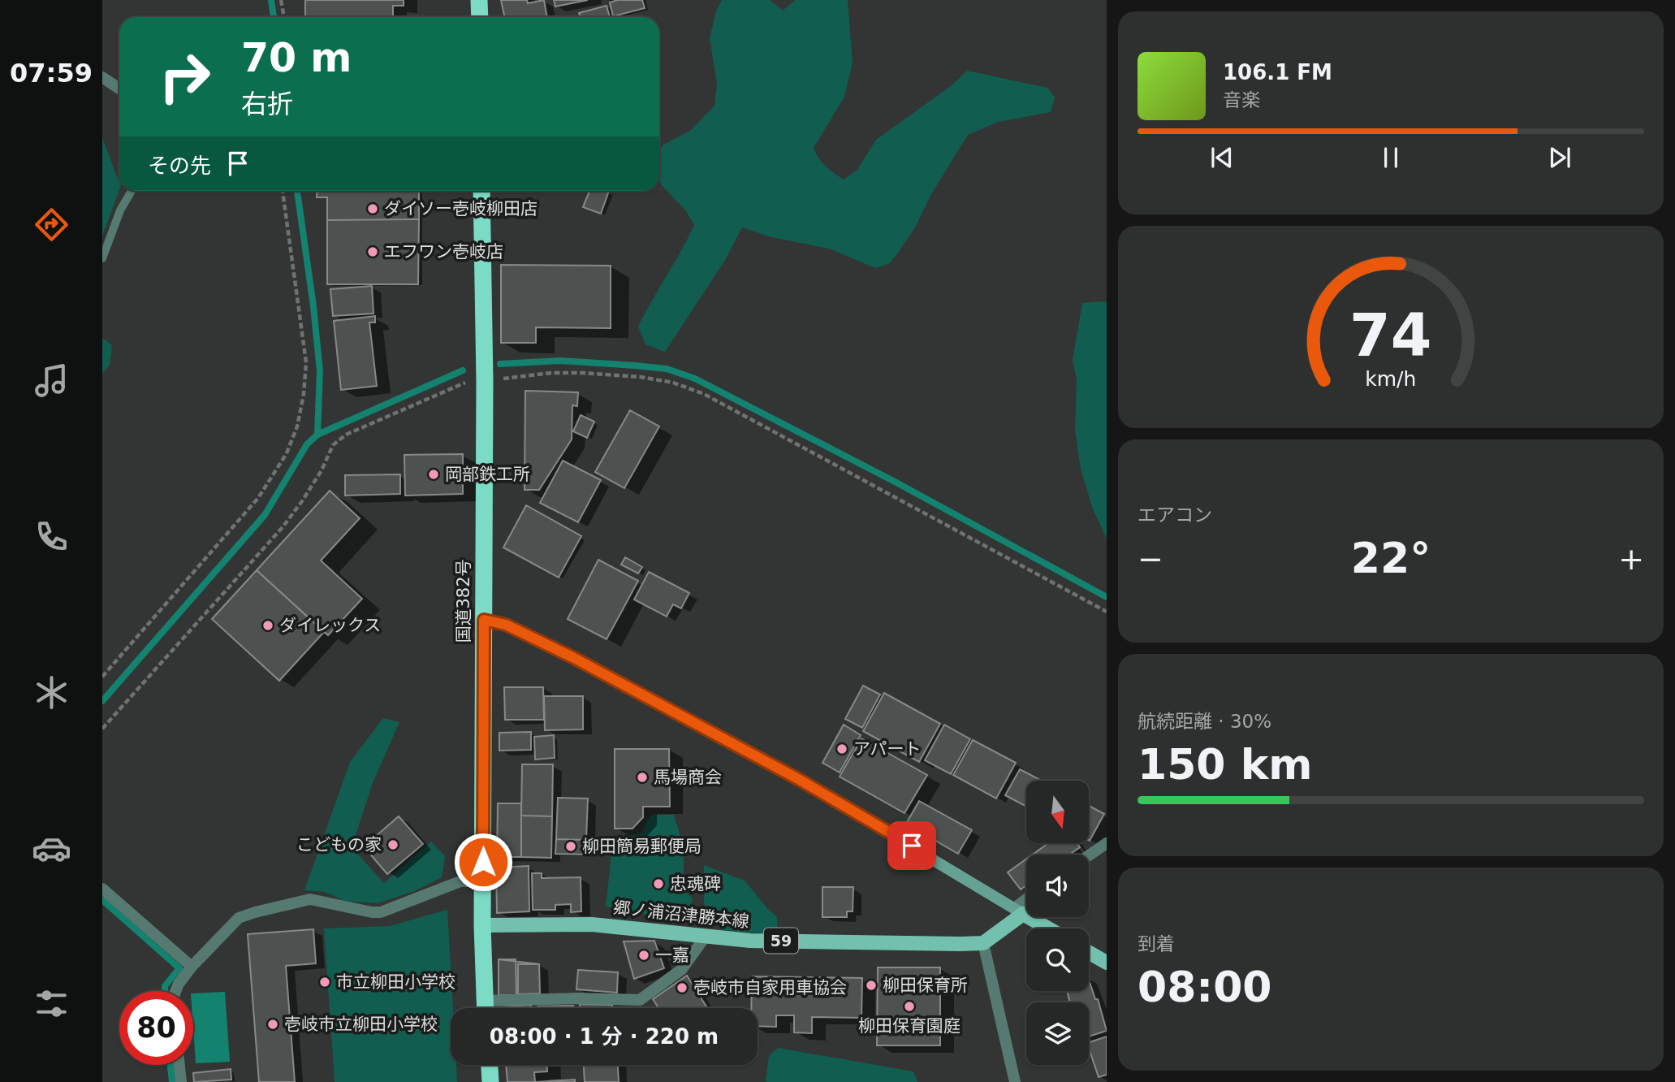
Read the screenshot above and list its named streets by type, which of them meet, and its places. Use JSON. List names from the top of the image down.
{
  "streets": {
    "highway": ["国道382号"],
    "main road": ["郷ノ浦沼津勝本線", "59"]
  },
  "crossings": [
    ["国道382号", "郷ノ浦沼津勝本線"]
  ],
  "places": [
    "ダイソー壱岐柳田店",
    "エフワン壱岐店",
    "岡部鉄工所",
    "ダイレックス",
    "アパート",
    "馬場商会",
    "こどもの家",
    "柳田簡易郵便局",
    "忠魂碑",
    "一嘉",
    "市立柳田小学校",
    "柳田保育所",
    "壱岐市自家用車協会",
    "柳田保育園庭",
    "壱岐市立柳田小学校"
  ],
  "north": "bottom",
  "page": {
    "tabs": "07:59",
    "turn": ["70 m", "右折"],
    "song": ["106.1 FM", "音楽"],
    "then": "その先",
    "tile": [
      "エアコン",
      ["航続距離 · 30%", "150 km"],
      ["到着", "08:00"]
    ],
    "heat": ["−", "22°", "+"],
    "limit": "80",
    "trip": "08:00 · 1 分 · 220 m",
    "gauge": ["74", "km/h"]
  }
}
